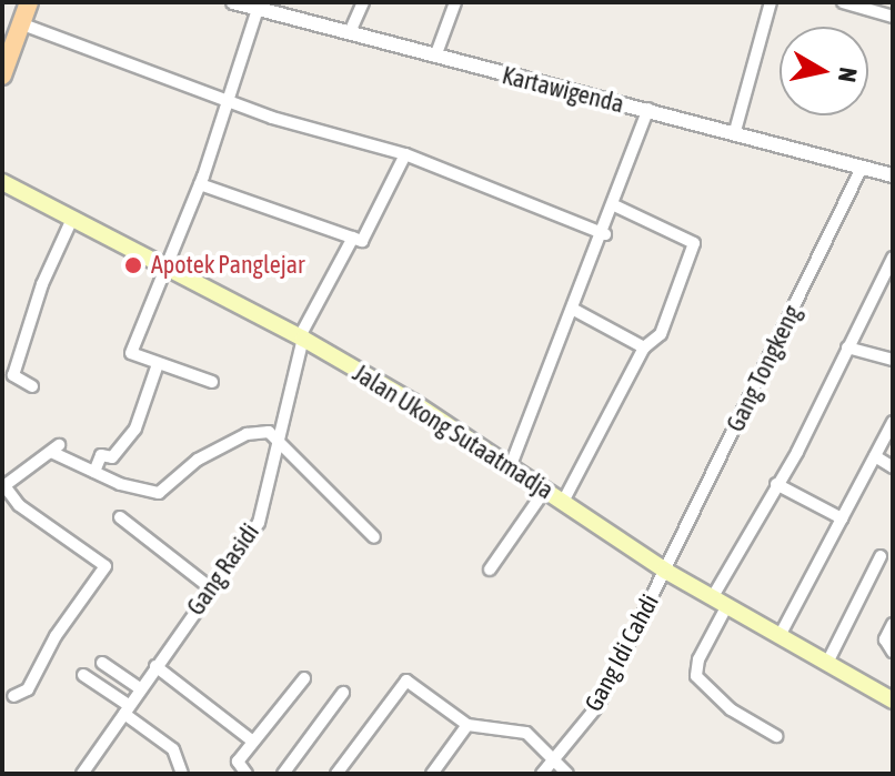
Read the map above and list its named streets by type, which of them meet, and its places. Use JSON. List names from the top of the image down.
{
  "streets": {
    "main road": ["Jalan Ukong Sutaatmadja"],
    "street": [
      "Kartawigenda",
      "Gang Tongkeng",
      "Gang Rasidi",
      "Gang Idi Cahdi"
    ]
  },
  "crossings": [
    ["Kartawigenda", "Gang Tongkeng"],
    ["Gang Tongkeng", "Jalan Ukong Sutaatmadja"],
    ["Gang Tongkeng", "Gang Idi Cahdi"],
    ["Jalan Ukong Sutaatmadja", "Gang Rasidi"],
    ["Jalan Ukong Sutaatmadja", "Gang Idi Cahdi"]
  ],
  "places": ["Apotek Panglejar"],
  "north": "right"
}
